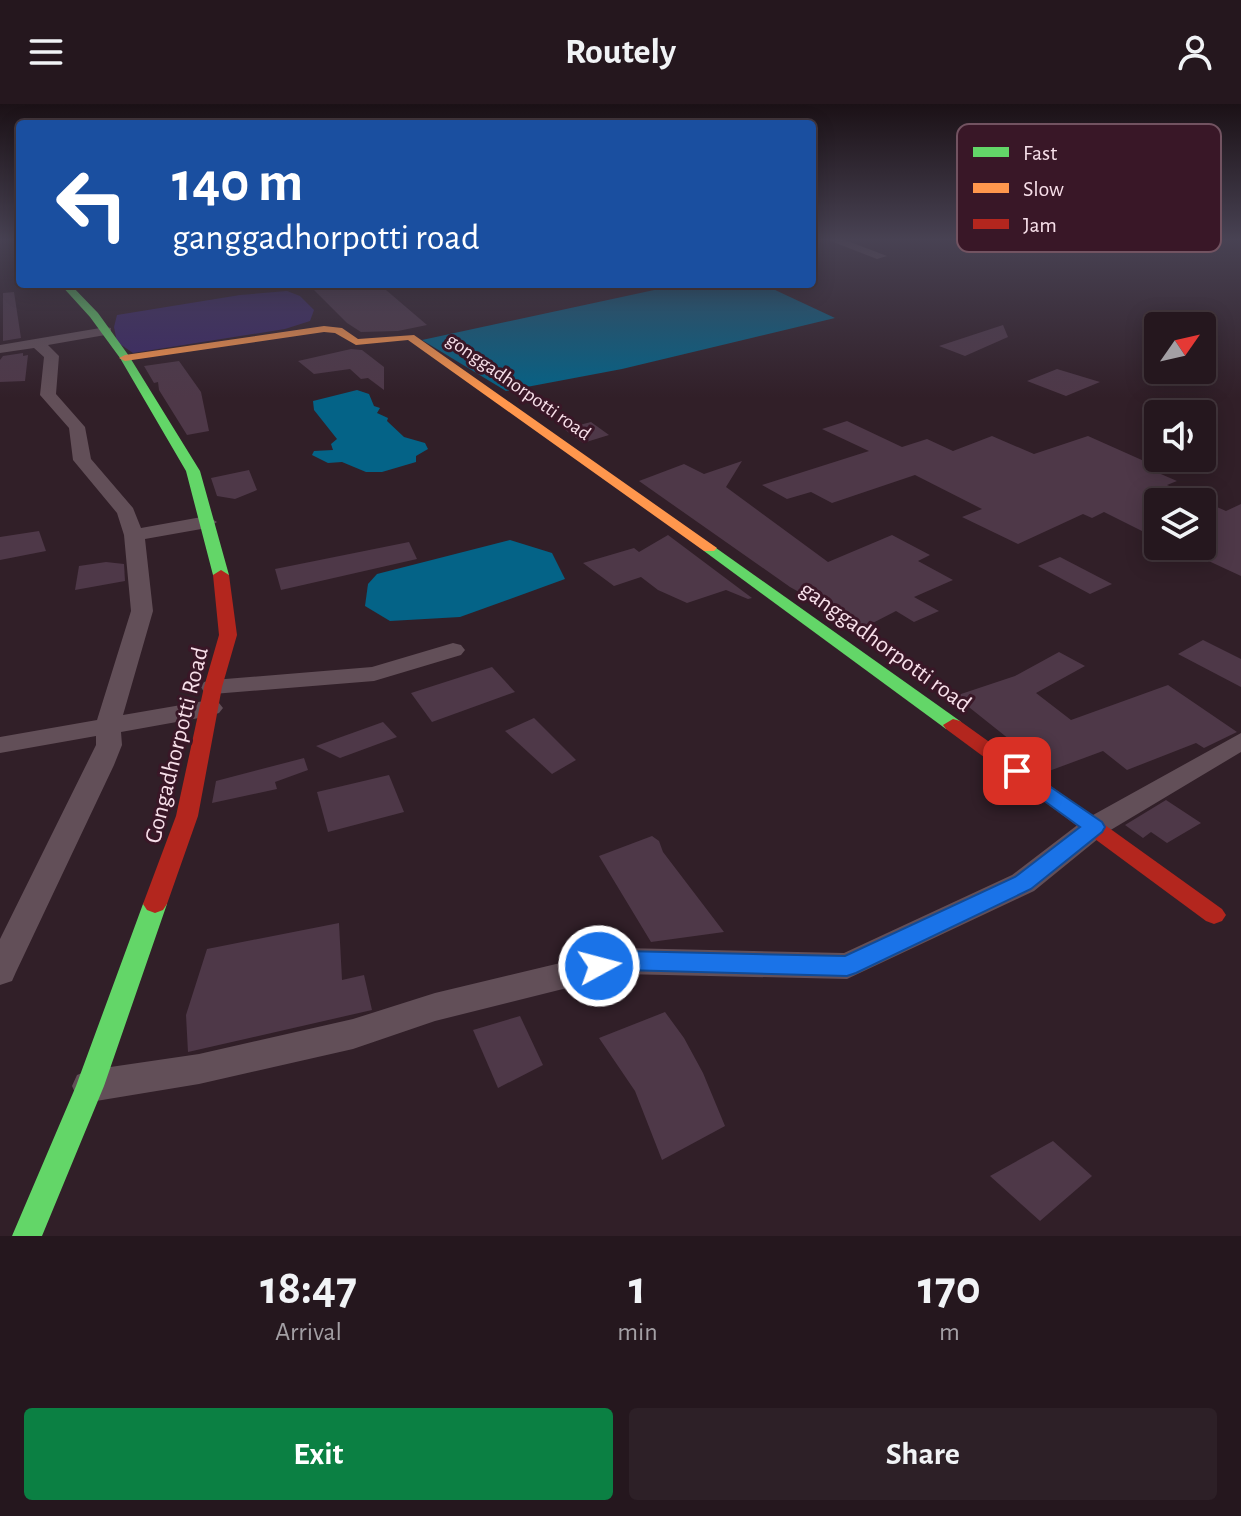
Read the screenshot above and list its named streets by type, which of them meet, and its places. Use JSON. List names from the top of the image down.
{
  "streets": {
    "street": ["gonggadhorpotti road", "ganggadhorpotti road", "Gongadhorpotti Road"]
  },
  "crossings": [
    ["gonggadhorpotti road", "ganggadhorpotti road"],
    ["gonggadhorpotti road", "Gongadhorpotti Road"]
  ],
  "legend": ["Fast", "Slow", "Jam"],
  "north": "top right",
  "page": {
    "header": "Routely",
    "turn": ["140 m", "ganggadhorpotti road"],
    "eta": [
      "18:47",
      "Arrival",
      "1",
      "min",
      "170",
      "m"
    ],
    "buttons": ["Exit", "Share"]
  }
}
